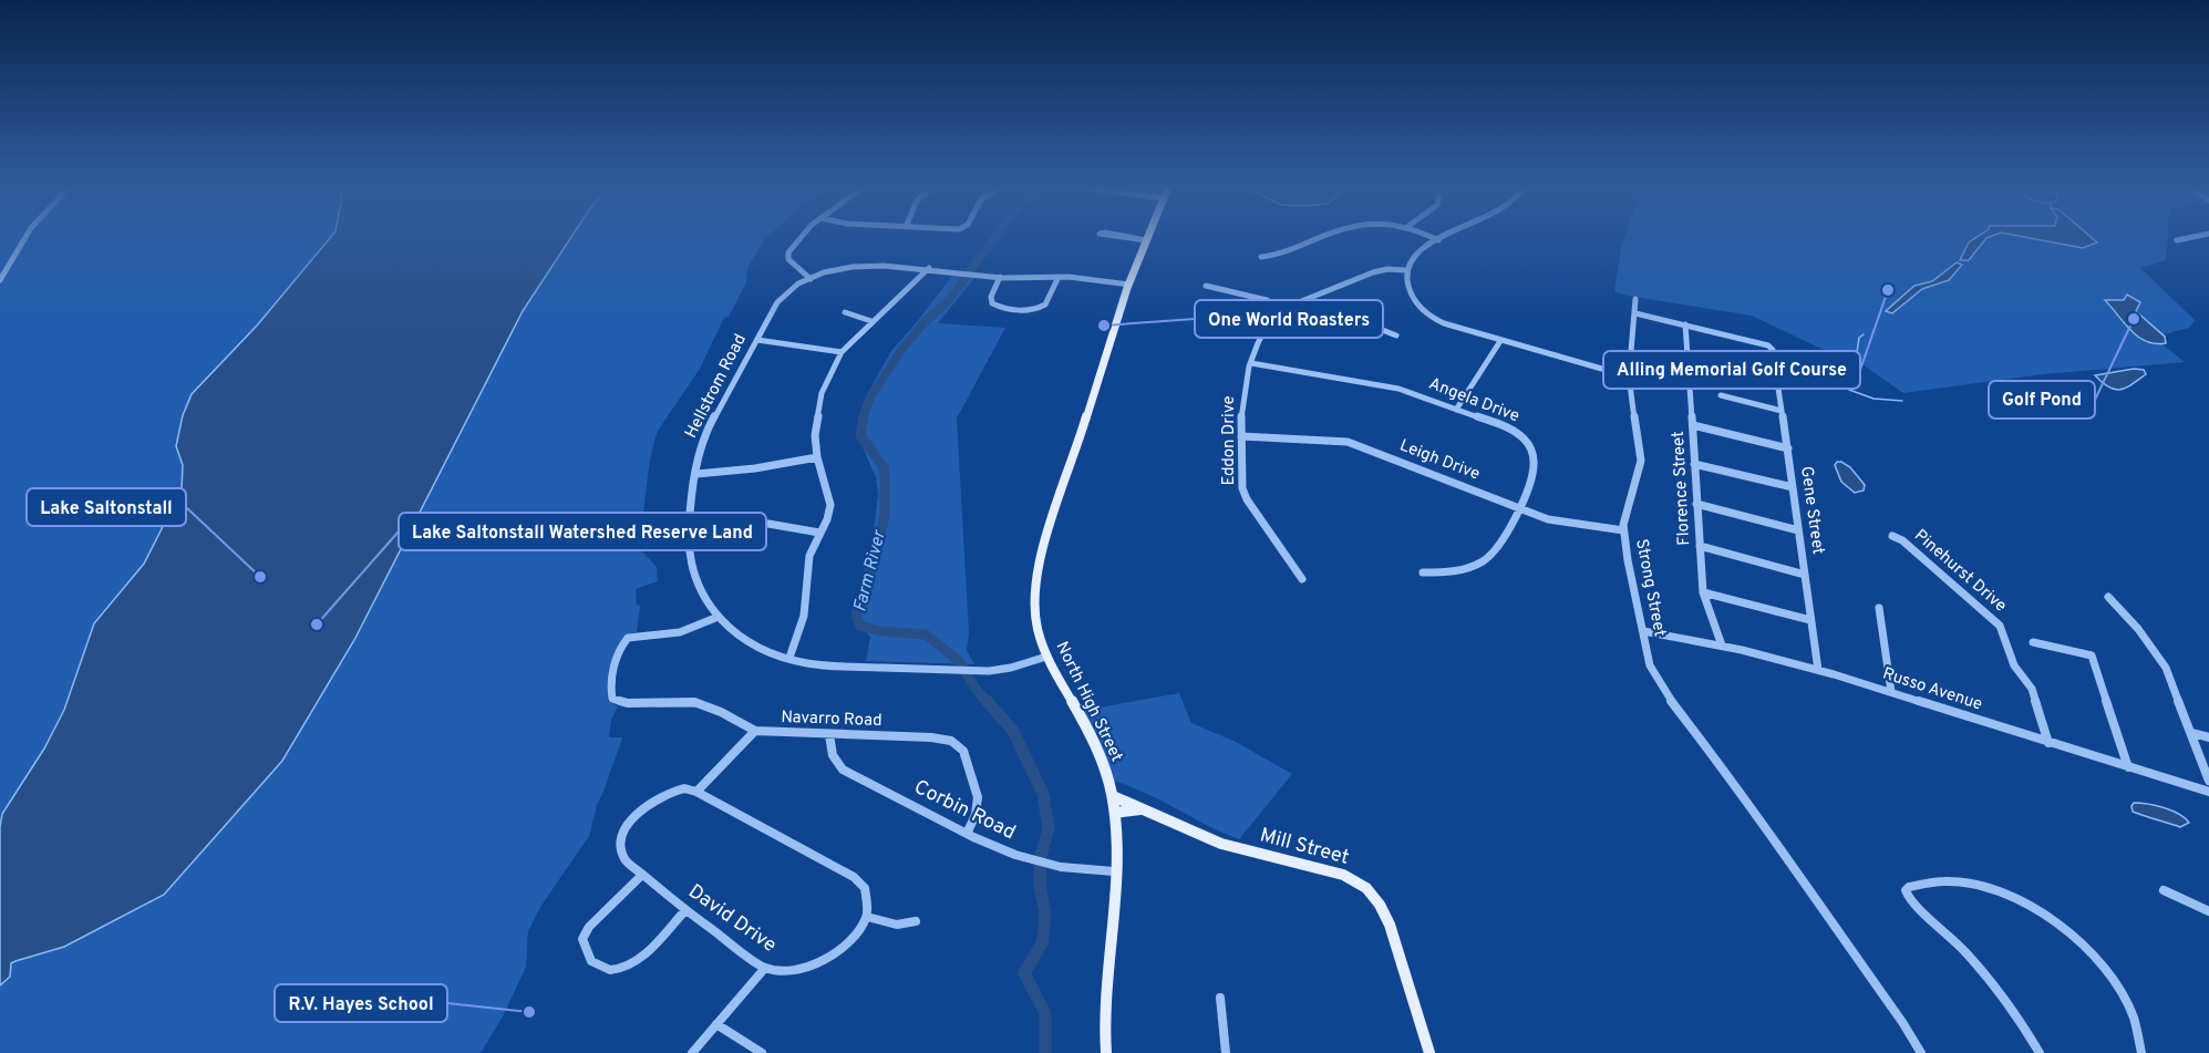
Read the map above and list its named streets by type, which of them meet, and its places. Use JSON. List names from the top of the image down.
{
  "streets": {
    "main road": ["North High Street", "Mill Street"],
    "street": [
      "Hellstrom Road",
      "Angela Drive",
      "Eddon Drive",
      "Leigh Drive",
      "Florence Street",
      "Gene Street",
      "Pinehurst Drive",
      "Strong Street",
      "Russo Avenue",
      "Navarro Road",
      "Corbin Road",
      "David Drive"
    ]
  },
  "crossings": [
    ["Hellstrom Road", "North High Street"],
    ["Hellstrom Road", "Navarro Road"],
    ["Angela Drive", "Eddon Drive"],
    ["Angela Drive", "Leigh Drive"],
    ["Eddon Drive", "Leigh Drive"],
    ["Leigh Drive", "Strong Street"],
    ["Florence Street", "Gene Street"],
    ["Florence Street", "Russo Avenue"],
    ["Gene Street", "Russo Avenue"],
    ["Pinehurst Drive", "Russo Avenue"],
    ["Strong Street", "Russo Avenue"],
    ["North High Street", "Corbin Road"],
    ["North High Street", "Mill Street"],
    ["Navarro Road", "Corbin Road"]
  ],
  "water": ["Farm River"],
  "places": [
    "Alling Memorial Golf Course",
    "Golf Pond",
    "One World Roasters",
    "Lake Saltonstall",
    "Lake Saltonstall Watershed Reserve Land",
    "R.V. Hayes School"
  ]
}
